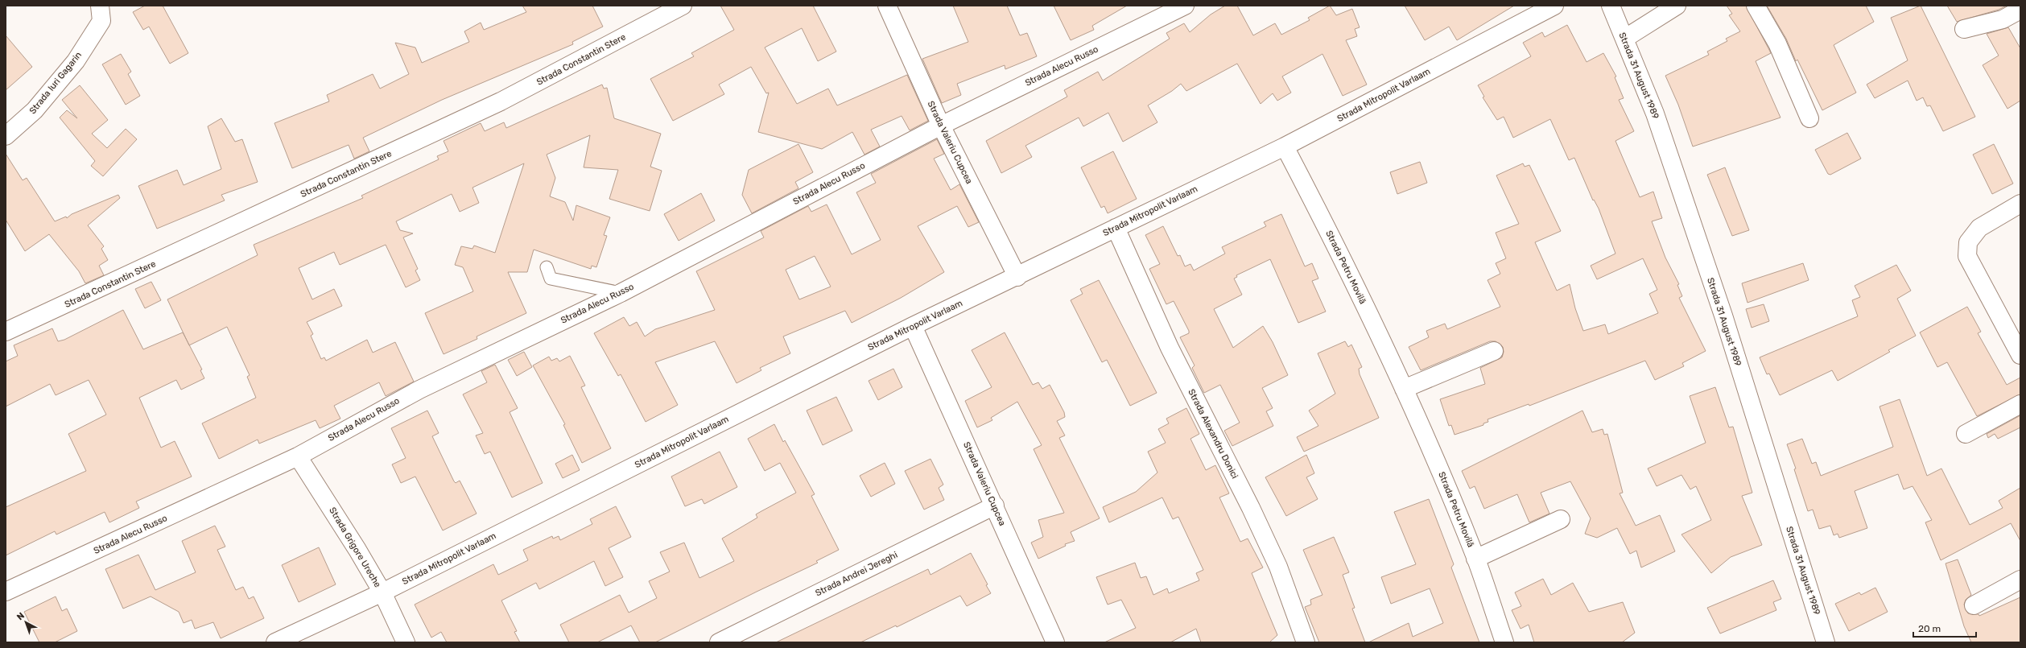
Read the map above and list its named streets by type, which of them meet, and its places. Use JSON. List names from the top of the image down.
{
  "streets": {
    "street": [
      "Strada Constantin Stere",
      "Strada Alecu Russo",
      "Strada 31 August 1989",
      "Strada Iuri Gagarin",
      "Strada Mitropolit Varlaam",
      "Strada Valeriu Cupcea",
      "Strada Petru Movilă",
      "Strada Alexandru Donici",
      "Strada Grigore Ureche",
      "Strada Andrei Jereghi"
    ]
  },
  "crossings": [
    ["Strada Alecu Russo", "Strada Valeriu Cupcea"],
    ["Strada Alecu Russo", "Strada Grigore Ureche"],
    ["Strada Mitropolit Varlaam", "Strada Valeriu Cupcea"],
    ["Strada Mitropolit Varlaam", "Strada Petru Movilă"],
    ["Strada Mitropolit Varlaam", "Strada Alexandru Donici"],
    ["Strada Mitropolit Varlaam", "Strada Grigore Ureche"],
    ["Strada Valeriu Cupcea", "Strada Andrei Jereghi"]
  ],
  "scale_bar": "20 m",
  "north": "top left"
}
